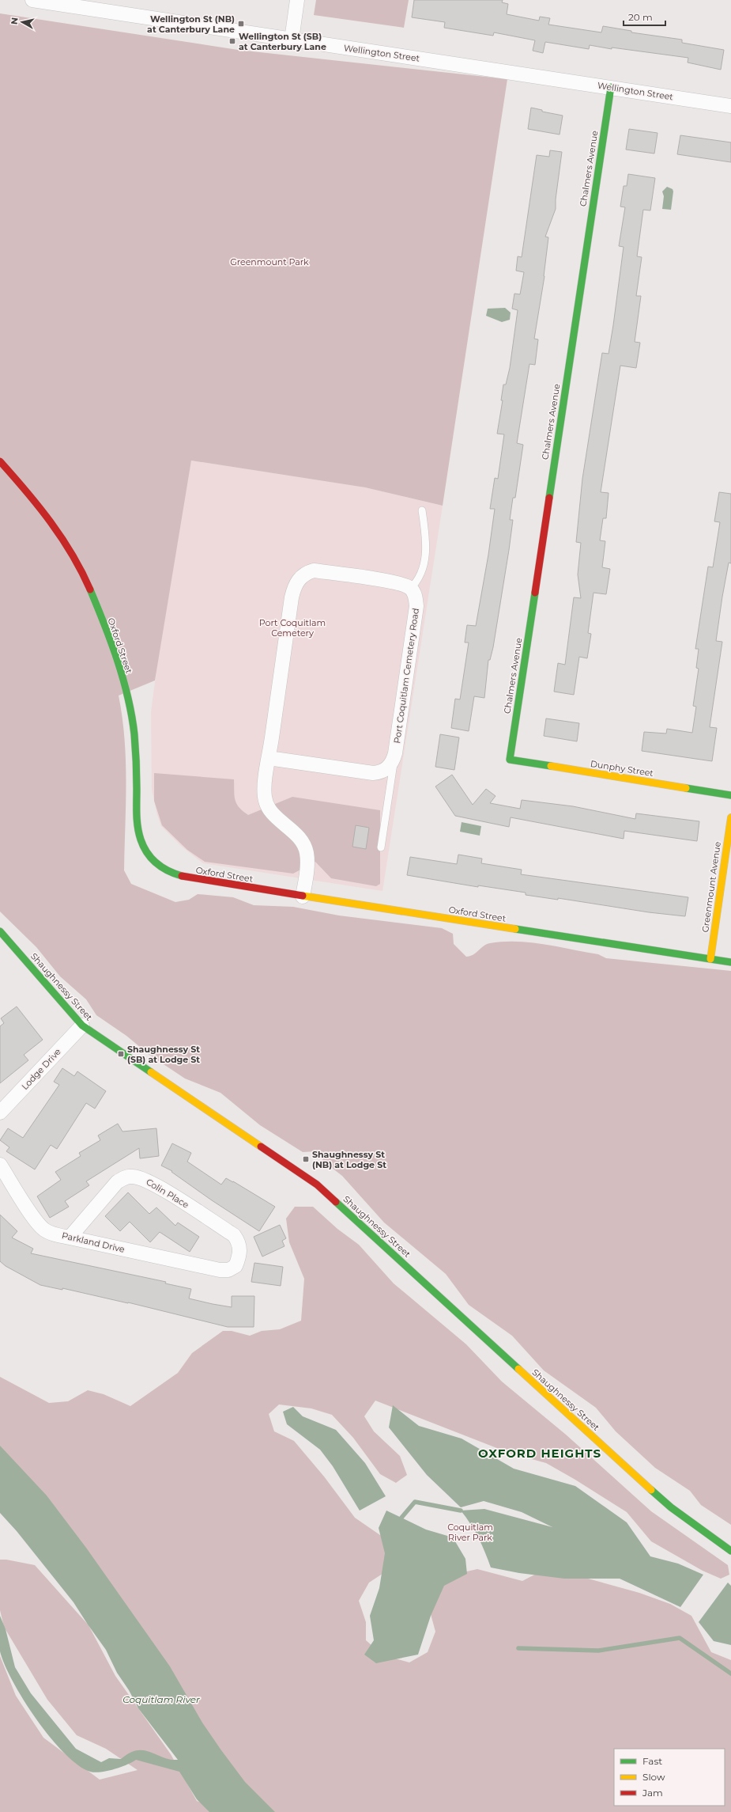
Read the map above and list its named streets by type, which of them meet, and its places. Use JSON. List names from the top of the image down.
{
  "streets": {
    "street": [
      "Wellington Street",
      "Chalmers Avenue",
      "Oxford Street",
      "Port Coquitlam Cemetery Road",
      "Dunphy Street",
      "Greenmount Avenue",
      "Shaughnessy Street",
      "Lodge Drive",
      "Colin Place",
      "Parkland Drive"
    ]
  },
  "crossings": [
    ["Wellington Street", "Chalmers Avenue"],
    ["Chalmers Avenue", "Dunphy Street"],
    ["Oxford Street", "Greenmount Avenue"],
    ["Shaughnessy Street", "Lodge Drive"],
    ["Colin Place", "Parkland Drive"]
  ],
  "districts": ["OXFORD HEIGHTS"],
  "water": ["Coquitlam River"],
  "parks": ["Greenmount Park", "Port Coquitlam Cemetery", "Coquitlam River Park"],
  "places": {
    "transit": [
      "Wellington St (NB) at Canterbury Lane",
      "Wellington St (SB) at Canterbury Lane",
      "Shaughnessy St (SB) at Lodge St",
      "Shaughnessy St (NB) at Lodge St"
    ]
  },
  "legend": ["Fast", "Slow", "Jam"],
  "scale_bar": "20 m",
  "north": "left"
}
